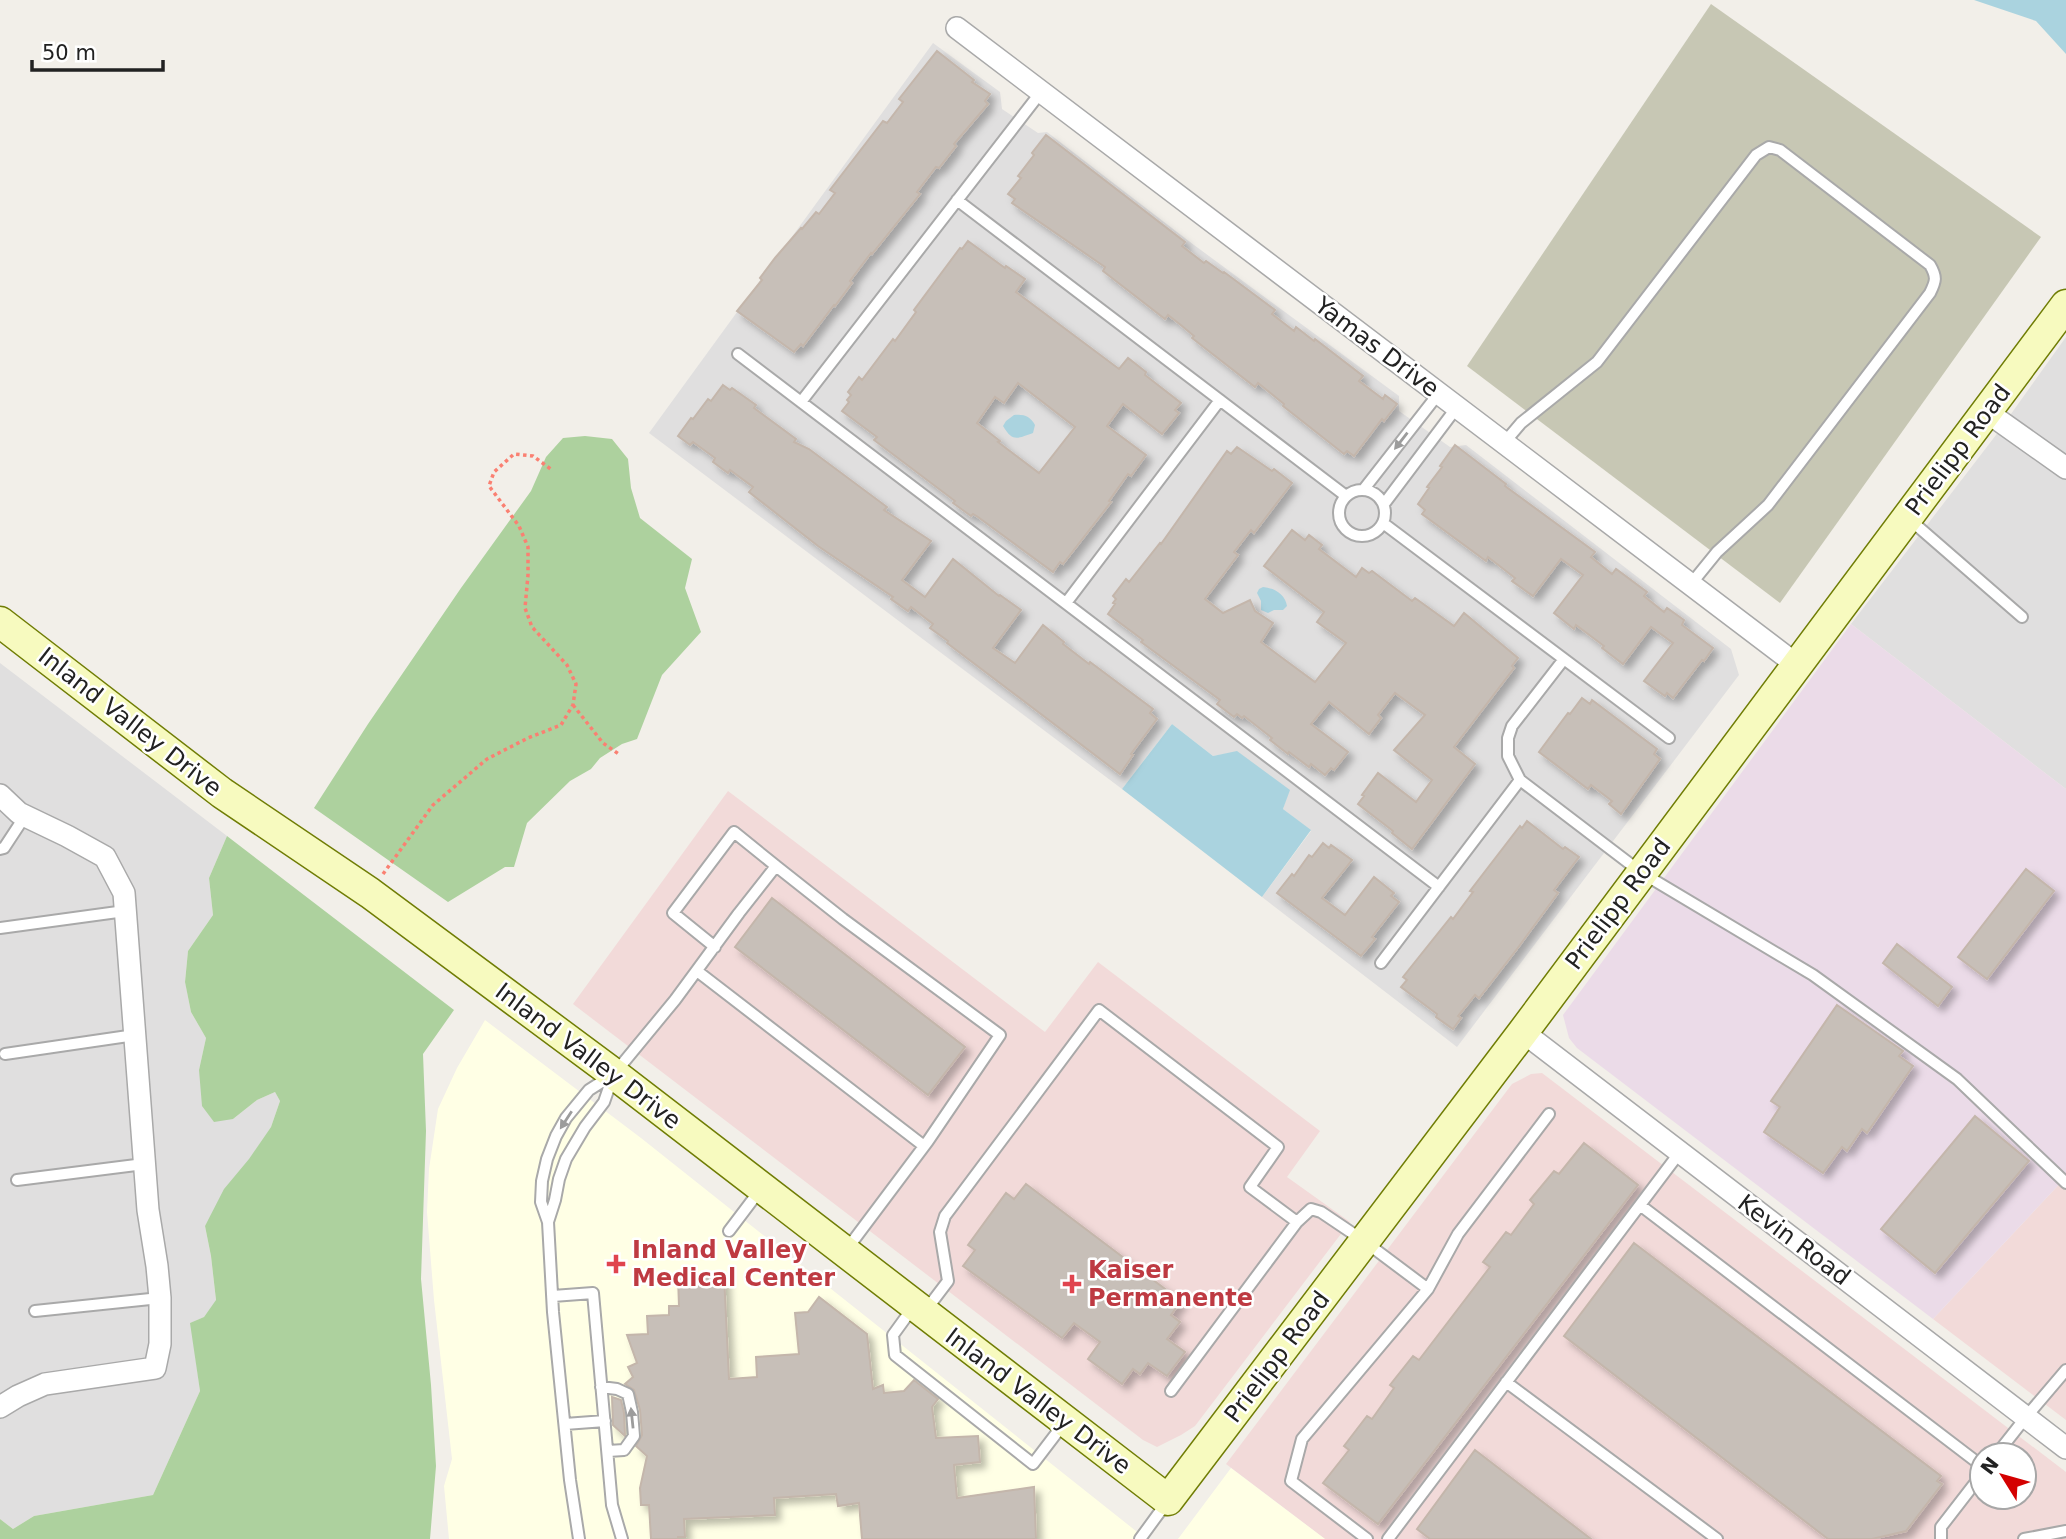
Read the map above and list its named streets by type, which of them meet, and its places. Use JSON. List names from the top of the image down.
{
  "streets": {
    "street": [
      "Yamas Drive",
      "Prielipp Road",
      "Inland Valley Drive",
      "Kevin Road"
    ]
  },
  "crossings": [
    ["Yamas Drive", "Prielipp Road"],
    ["Prielipp Road", "Inland Valley Drive"],
    ["Prielipp Road", "Kevin Road"]
  ],
  "places": {
    "health": ["Inland Valley Medical Center", "Kaiser Permanente"]
  },
  "scale_bar": "50 m",
  "north": "top left"
}
